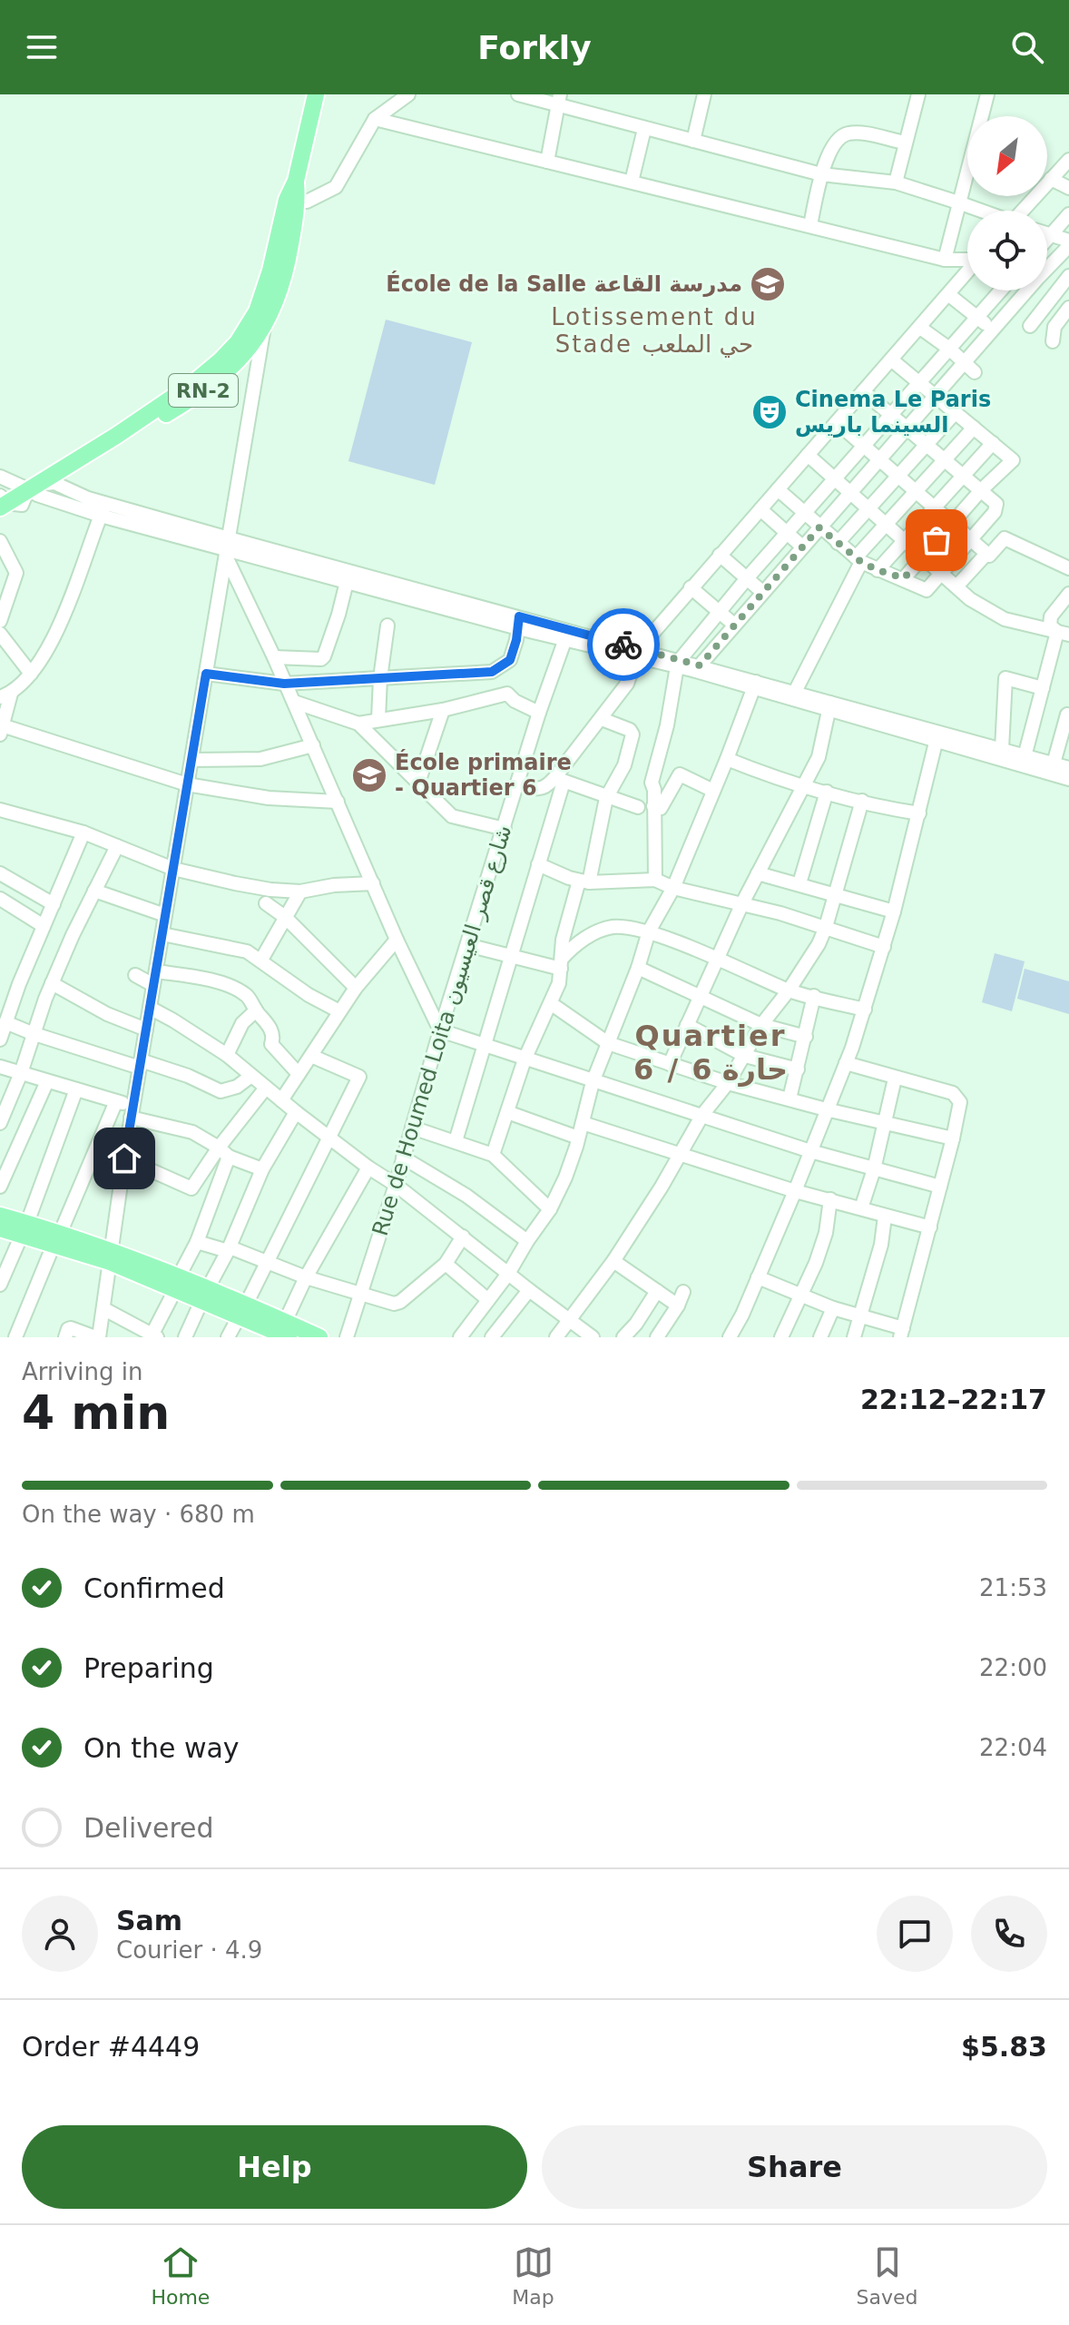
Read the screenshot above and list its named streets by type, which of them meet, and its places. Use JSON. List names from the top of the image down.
{
  "streets": {
    "main road": ["RN-2"],
    "street": ["Rue de Houmed Loita شارع قصر العيسيون"]
  },
  "districts": ["Lotissement du Stade حي الملعب", "Quartier 6 / حارة 6"],
  "places": {
    "school or university": ["École de la Salle مدرسة القاعة", "École primaire - Quartier 6"],
    "theatre": ["Cinema Le Paris السينما باريس"]
  },
  "north": "bottom left",
  "page": {
    "header": "Forkly",
    "heading": ["4 min", "Arriving in", "22:12–22:17"],
    "panel": [
      "Sam",
      "Courier · 4.9",
      "Order #4449",
      "$5.83"
    ],
    "bar": "On the way · 680 m",
    "list": [
      ["Confirmed", "21:53"],
      ["Preparing", "22:00"],
      ["On the way", "22:04"],
      "Delivered"
    ],
    "buttons": ["Help", "Share"],
    "tabs": ["Home", "Map", "Saved"]
  }
}
